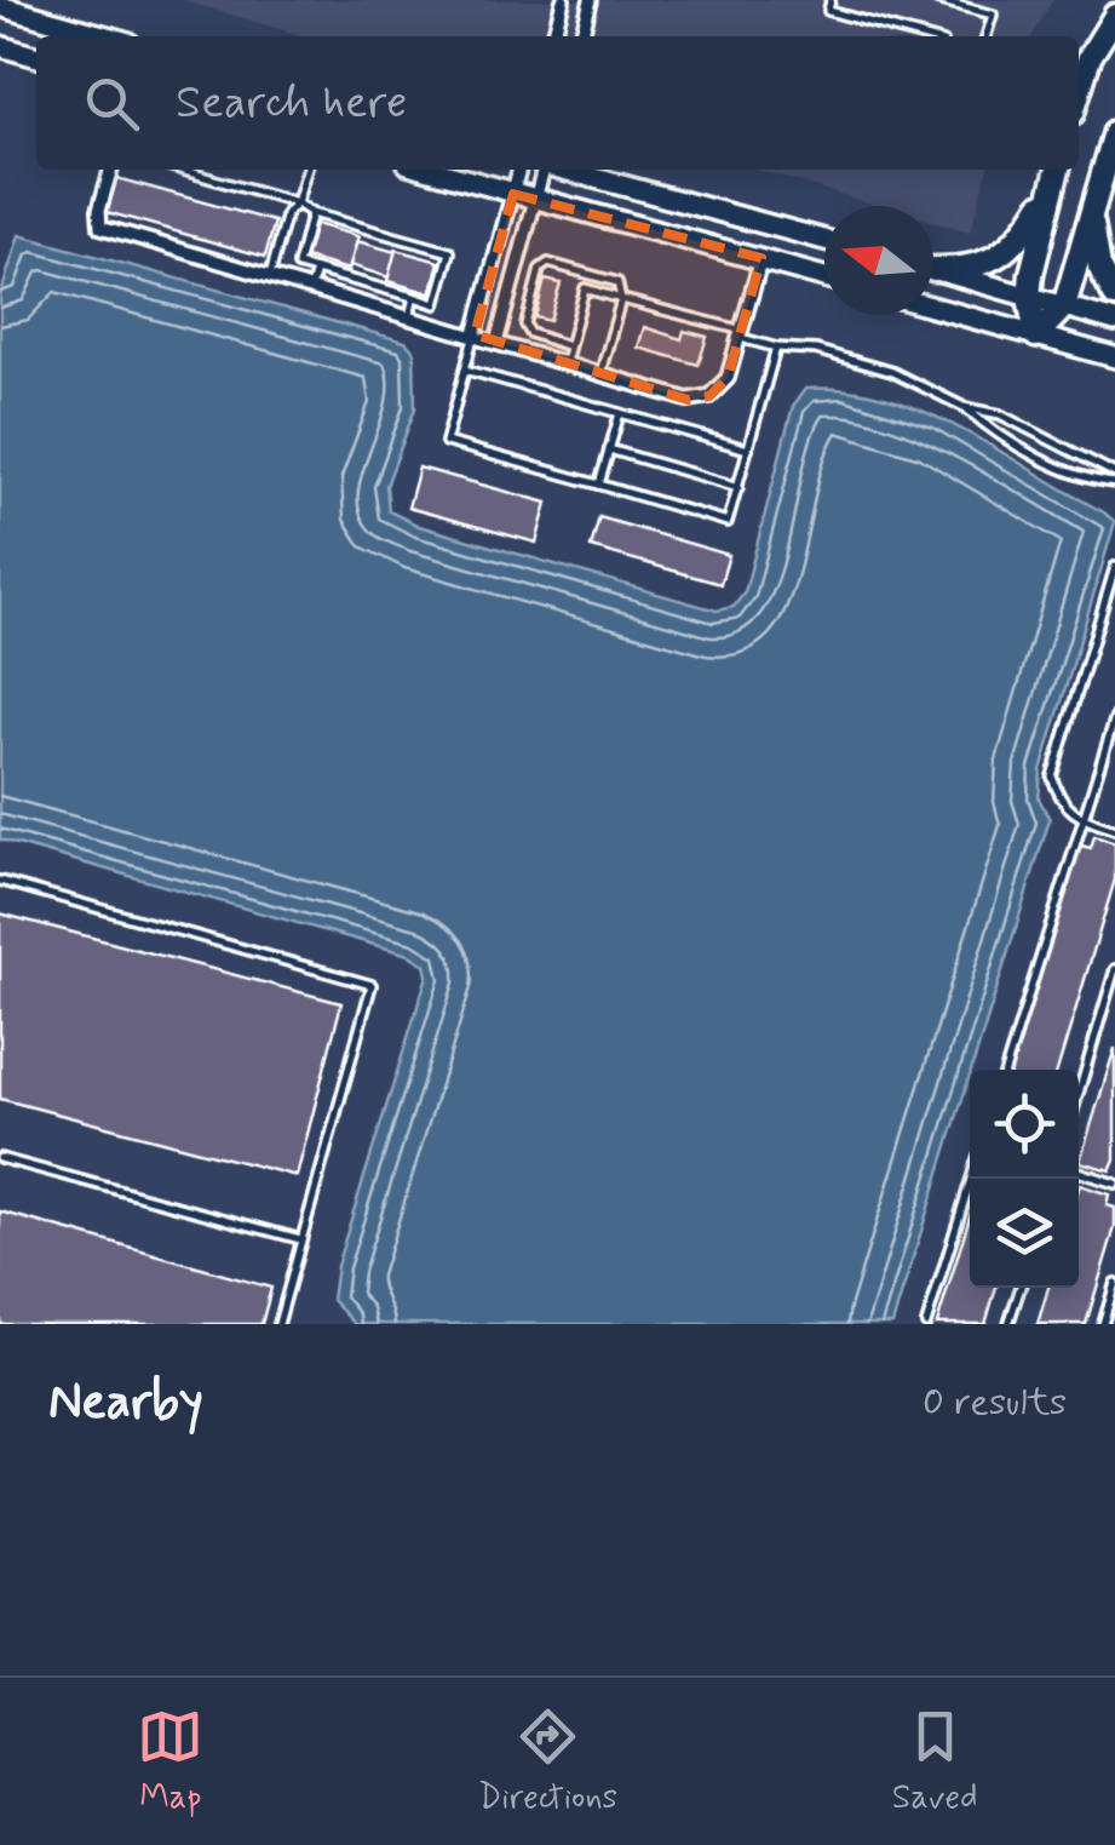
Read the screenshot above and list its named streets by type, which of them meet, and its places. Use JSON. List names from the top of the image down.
{
  "north": "left",
  "page": {
    "search": "Search here",
    "heading": ["Nearby", "0 results"],
    "nav": ["Map", "Directions", "Saved"]
  }
}
